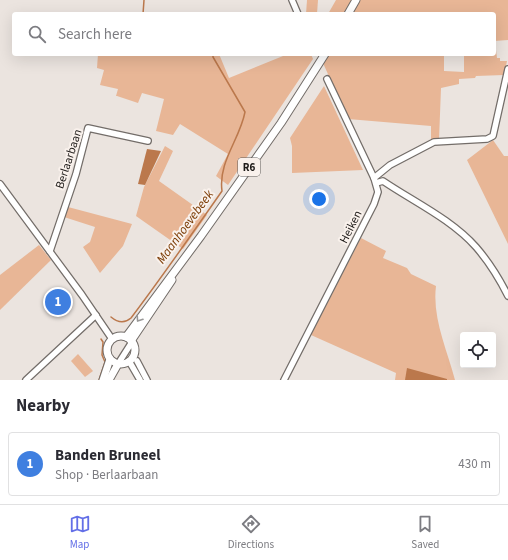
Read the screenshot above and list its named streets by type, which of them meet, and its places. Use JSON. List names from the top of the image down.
{
  "streets": {
    "main road": ["R6"],
    "street": ["Berlaarbaan", "Heiken"]
  },
  "water": ["Maanhoevebeek"],
  "page": {
    "search": "Search here",
    "pins": "1",
    "heading": "Nearby",
    "list": [
      {
        "mark": "1",
        "name": "Banden Bruneel",
        "note": "Shop · Berlaarbaan",
        "value": "430 m"
      }
    ],
    "nav": ["Map", "Directions", "Saved"]
  }
}
